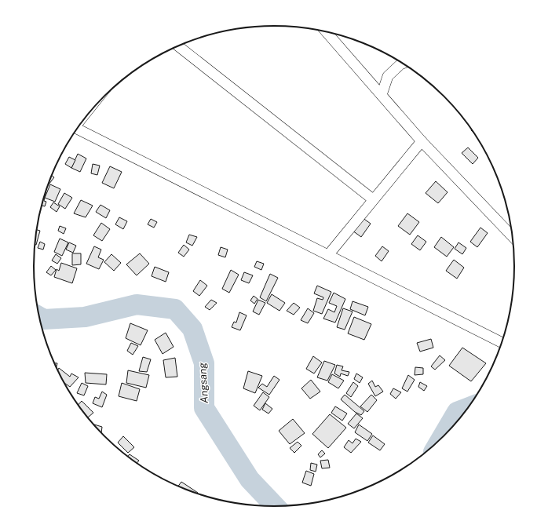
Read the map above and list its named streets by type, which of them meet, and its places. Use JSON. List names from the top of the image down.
{
  "water": ["Angsang"]
}
